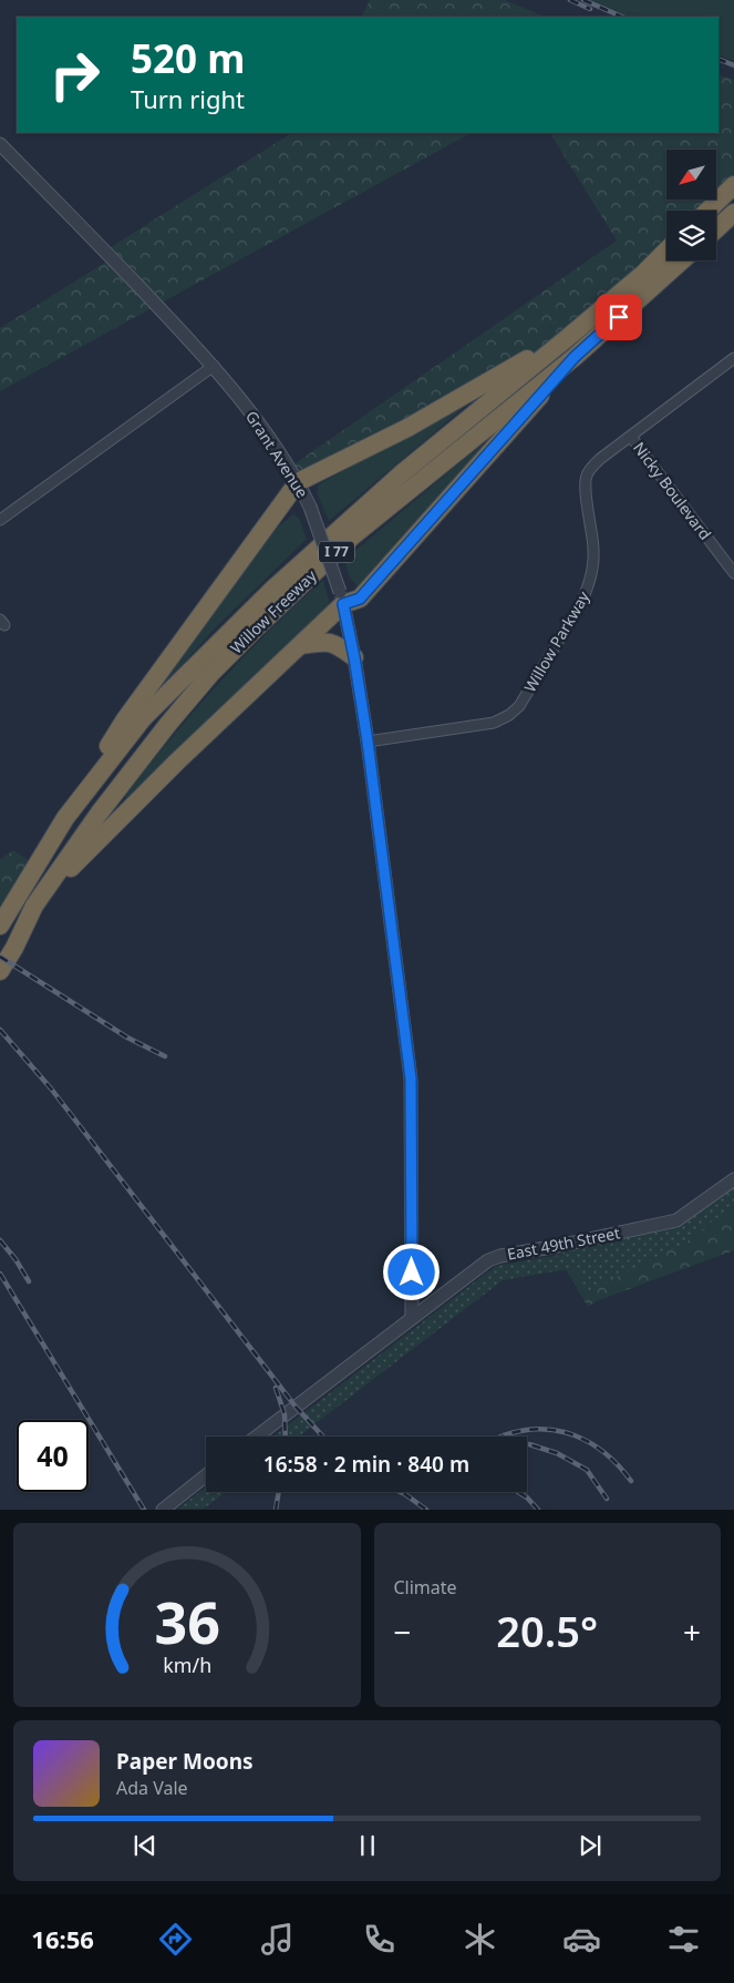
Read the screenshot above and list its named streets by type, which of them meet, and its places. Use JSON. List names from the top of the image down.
{
  "streets": {
    "highway": ["I 77", "Willow Freeway"],
    "street": [
      "Grant Avenue",
      "Nicky Boulevard",
      "Willow Parkway",
      "East 49th Street"
    ]
  },
  "crossings": [
    ["Grant Avenue", "Willow Parkway"],
    ["Grant Avenue", "East 49th Street"],
    ["Nicky Boulevard", "Willow Parkway"]
  ],
  "north": "bottom left",
  "page": {
    "turn": ["520 m", "Turn right"],
    "limit": "40",
    "trip": "16:58 · 2 min · 840 m",
    "tile": "Climate",
    "heat": ["−", "20.5°", "+"],
    "song": ["Paper Moons", "Ada Vale"],
    "tabs": "16:56",
    "gauge": ["36", "km/h"]
  }
}
